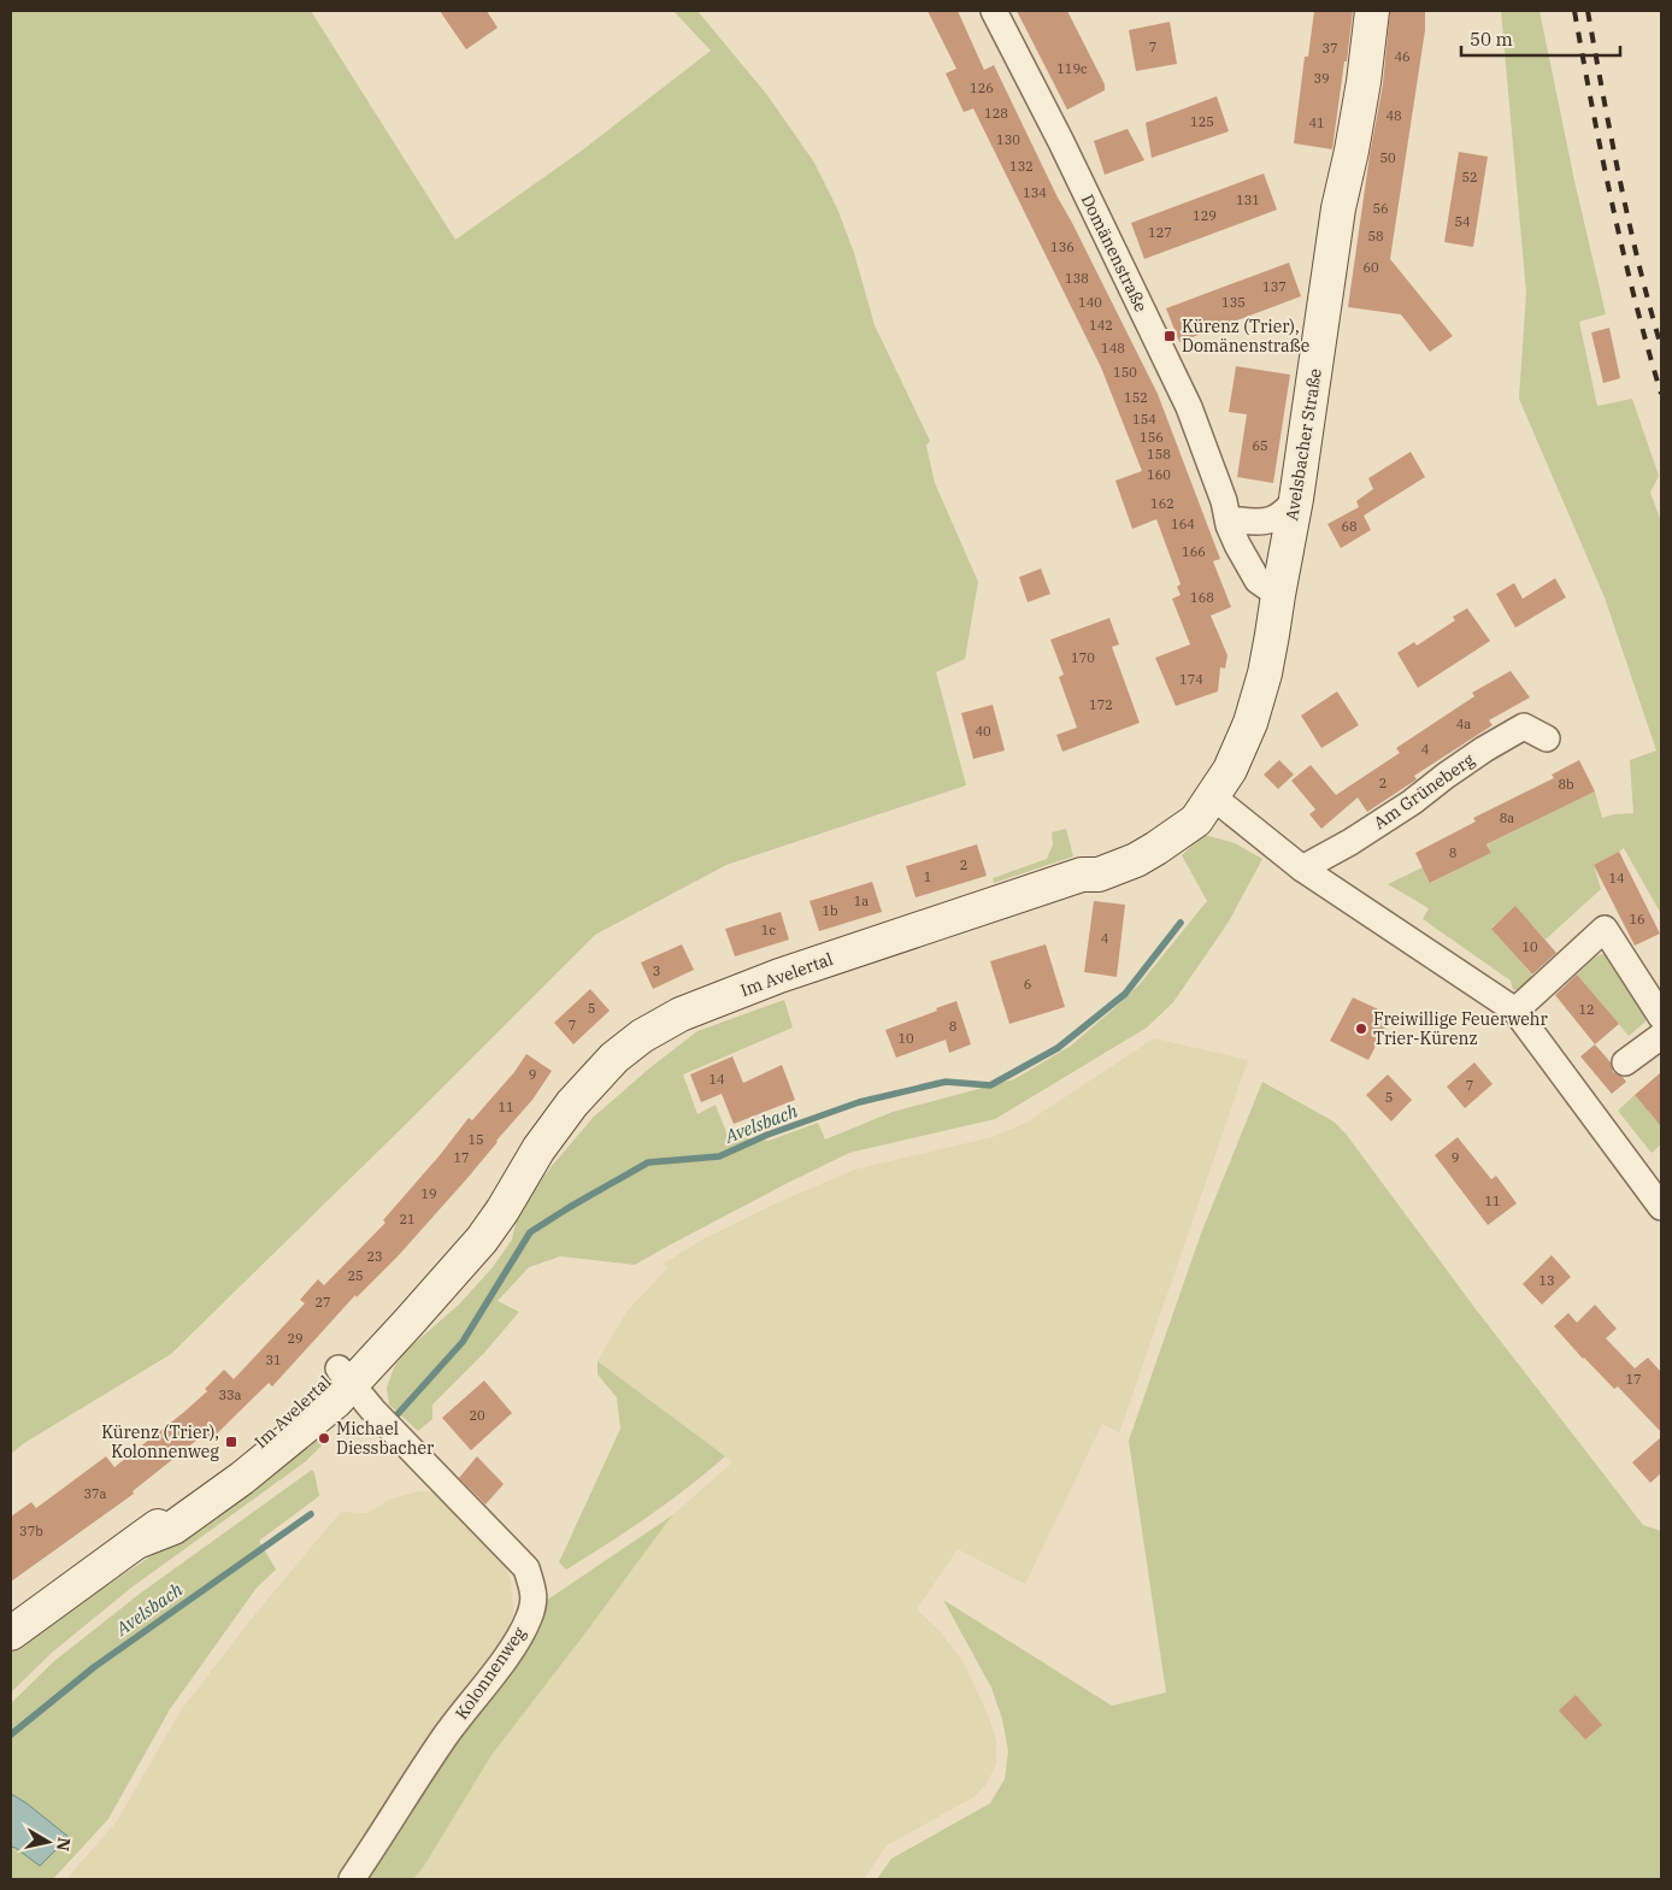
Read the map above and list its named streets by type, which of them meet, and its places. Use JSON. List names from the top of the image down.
{
  "streets": {
    "main road": ["Avelsbacher Straße", "Im Avelertal"],
    "street": ["Domänenstraße", "Am Grüneberg", "Kolonnenweg"]
  },
  "crossings": [
    ["Domänenstraße", "Avelsbacher Straße"],
    ["Avelsbacher Straße", "Im Avelertal"],
    ["Im Avelertal", "Kolonnenweg"]
  ],
  "water": ["Avelsbach"],
  "places": {
    "transit": ["Kürenz (Trier), Domänenstraße", "Kürenz (Trier), Kolonnenweg"],
    "other": ["Freiwillige Feuerwehr Trier-Kürenz", "Michael Diessbacher"]
  },
  "house_numbers": [
    "7",
    "37",
    "46",
    "119c",
    "39",
    "126",
    "128",
    "48",
    "125",
    "41",
    "130",
    "50",
    "132",
    "52",
    "134",
    "131",
    "56",
    "129",
    "54",
    "127",
    "58",
    "136",
    "60",
    "138",
    "137",
    "140",
    "135",
    "142",
    "148",
    "150",
    "152",
    "154",
    "156",
    "65",
    "158",
    "160",
    "162",
    "164",
    "68",
    "166",
    "168",
    "170",
    "174",
    "172",
    "4a",
    "40",
    "4",
    "2",
    "8b",
    "8a",
    "8",
    "2",
    "1",
    "14",
    "1a",
    "1b",
    "16",
    "1c",
    "4",
    "10",
    "3",
    "6",
    "5",
    "12",
    "7",
    "8",
    "10",
    "9",
    "14",
    "7",
    "5",
    "11",
    "15",
    "17",
    "9",
    "19",
    "11",
    "21",
    "23",
    "25",
    "13",
    "27",
    "29",
    "31",
    "17",
    "33a",
    "20",
    "37a",
    "37b"
  ],
  "scale_bar": "50 m",
  "north": "right"
}
